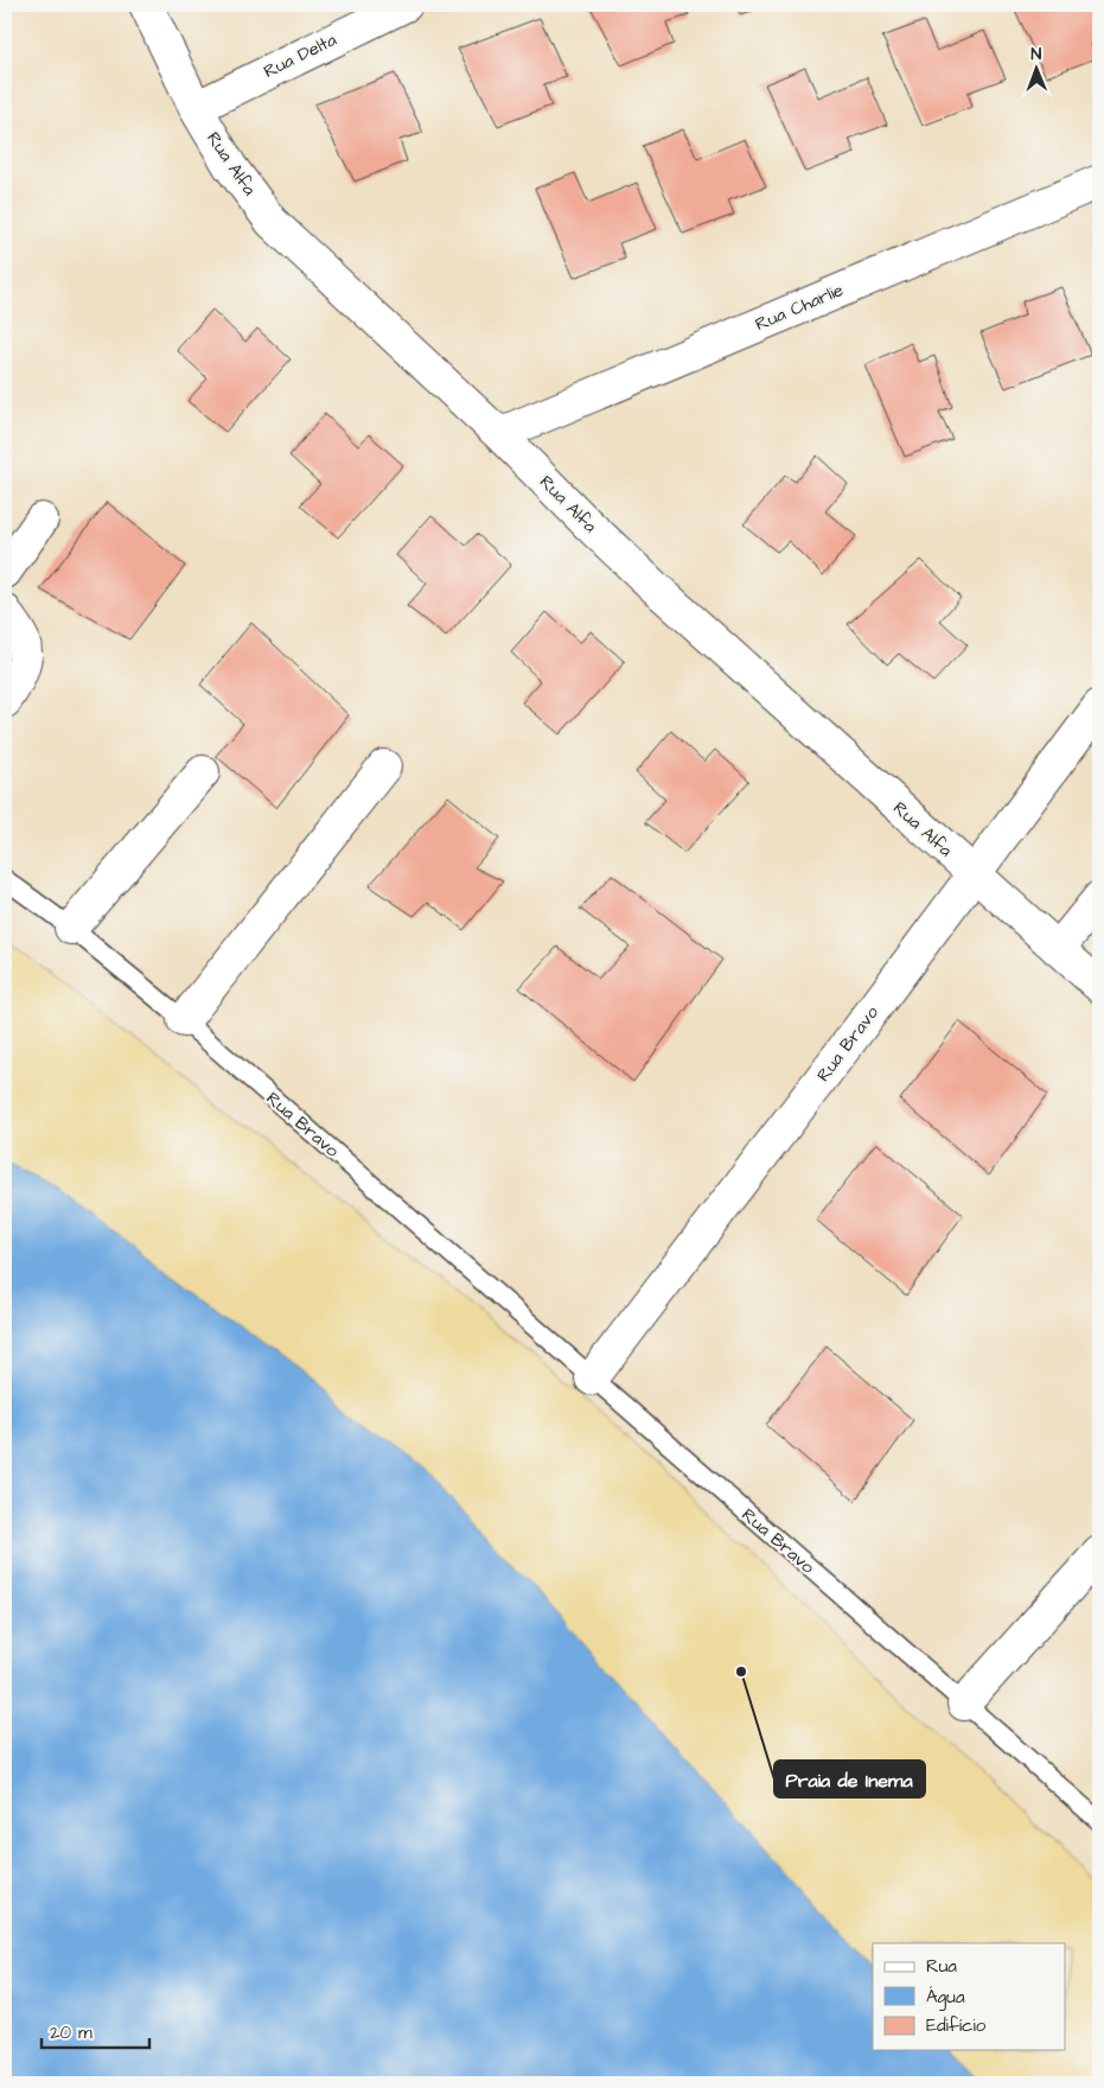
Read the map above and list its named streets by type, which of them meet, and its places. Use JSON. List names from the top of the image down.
{
  "streets": {
    "street": [
      "Rua Delta",
      "Rua Alfa",
      "Rua Charlie",
      "Rua Bravo"
    ]
  },
  "crossings": [
    ["Rua Delta", "Rua Alfa"],
    ["Rua Alfa", "Rua Charlie"],
    ["Rua Alfa", "Rua Bravo"]
  ],
  "places": ["Praia de Inema"],
  "legend": ["Rua", "Água", "Edifício"],
  "scale_bar": "20 m",
  "north": "top"
}
